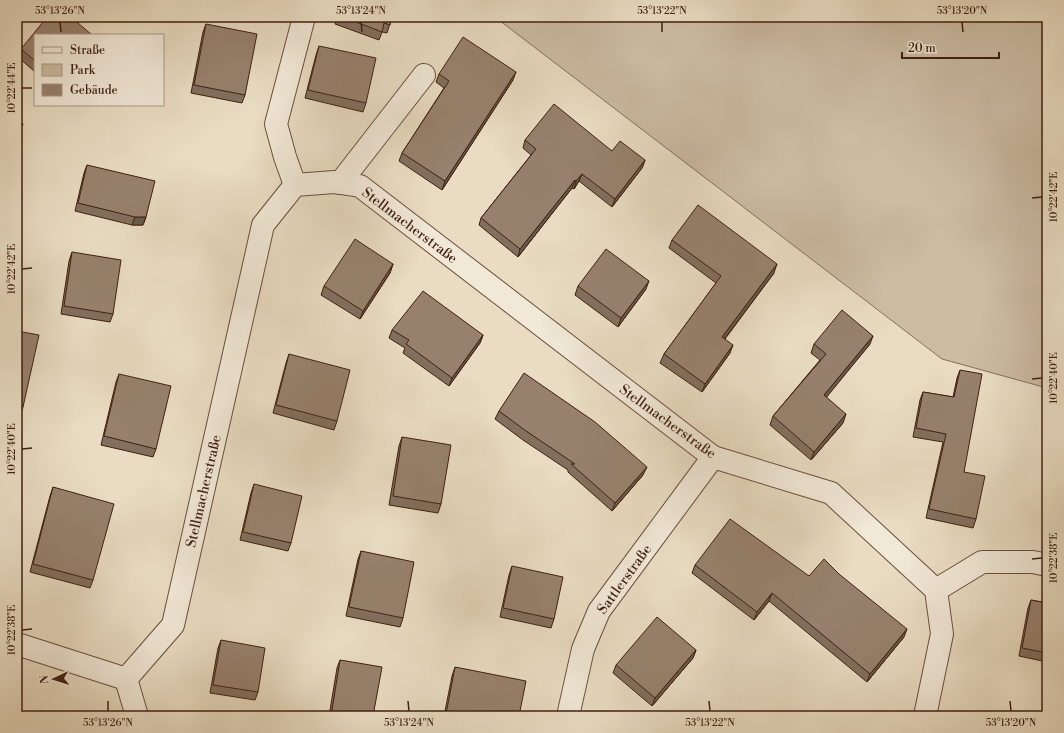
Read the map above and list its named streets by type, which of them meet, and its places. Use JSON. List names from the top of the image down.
{
  "streets": {
    "street": ["Stellmacherstraße", "Sattlerstraße"]
  },
  "crossings": [
    ["Stellmacherstraße", "Sattlerstraße"]
  ],
  "legend": ["Straße", "Park", "Gebäude"],
  "scale_bar": "20 m",
  "north": "left",
  "coordinates": [
    "53°13'26\"N",
    "53°13'24\"N",
    "53°13'22\"N",
    "53°13'20\"N",
    "10°22'44\"E",
    "10°22'42\"E",
    "10°22'40\"E",
    "10°22'38\"E"
  ]
}
